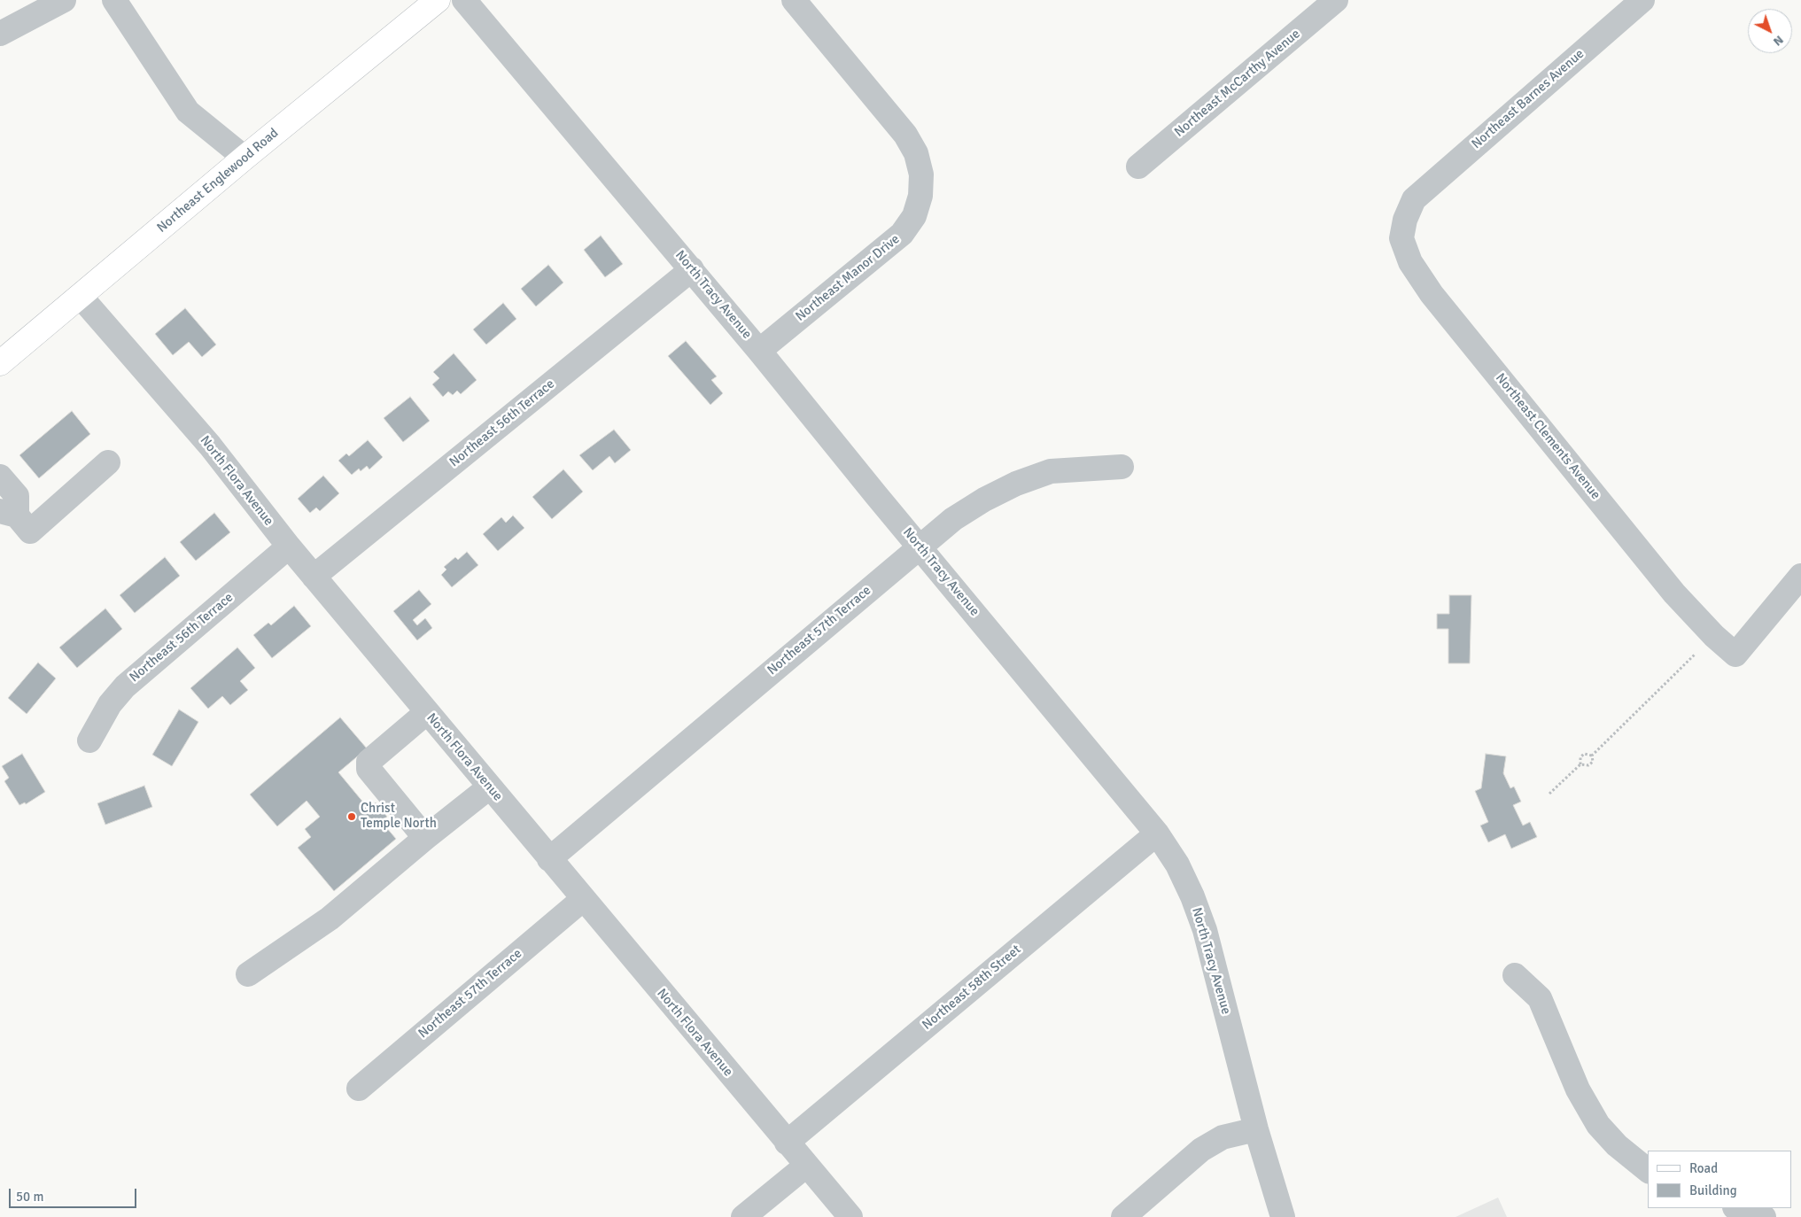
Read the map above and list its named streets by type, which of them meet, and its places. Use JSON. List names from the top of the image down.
{
  "streets": {
    "main road": ["Northeast Englewood Road"],
    "street": [
      "Northeast McCarthy Avenue",
      "Northeast Barnes Avenue",
      "Northeast Manor Drive",
      "North Tracy Avenue",
      "Northeast 56th Terrace",
      "Northeast Clements Avenue",
      "North Flora Avenue",
      "Northeast 57th Terrace",
      "Northeast 58th Street"
    ]
  },
  "crossings": [
    ["Northeast Barnes Avenue", "Northeast Clements Avenue"],
    ["Northeast Englewood Road", "North Flora Avenue"],
    ["Northeast Manor Drive", "North Tracy Avenue"],
    ["North Tracy Avenue", "Northeast 56th Terrace"],
    ["North Tracy Avenue", "Northeast 57th Terrace"],
    ["North Tracy Avenue", "Northeast 58th Street"],
    ["Northeast 56th Terrace", "North Flora Avenue"],
    ["North Flora Avenue", "Northeast 57th Terrace"],
    ["North Flora Avenue", "Northeast 58th Street"]
  ],
  "places": ["Christ Temple North"],
  "legend": ["Road", "Building"],
  "scale_bar": "50 m",
  "north": "bottom right"
}
